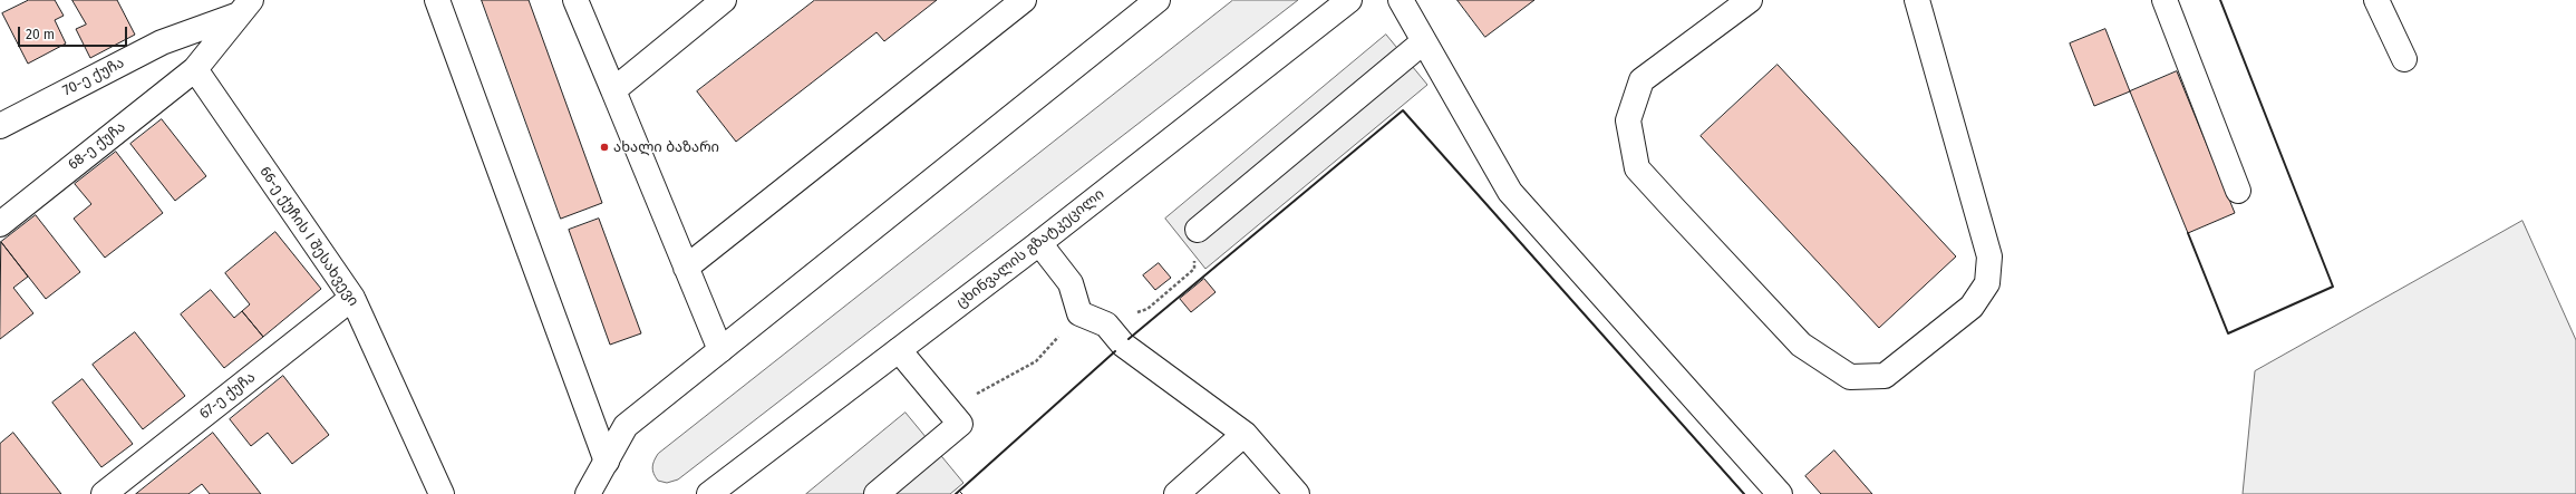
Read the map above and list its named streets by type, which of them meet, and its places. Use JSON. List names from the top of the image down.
{
  "streets": {
    "street": [
      "70-ე ქუჩა",
      "68-ე ქუჩა",
      "66-ე ქუჩის I შესახვევი",
      "ცხინვალის გზატკეცილი",
      "67-ე ქუჩა"
    ]
  },
  "crossings": [
    ["68-ე ქუჩა", "66-ე ქუჩის I შესახვევი"],
    ["66-ე ქუჩის I შესახვევი", "67-ე ქუჩა"]
  ],
  "places": ["ახალი ბაზარი"],
  "scale_bar": "20 m"
}
